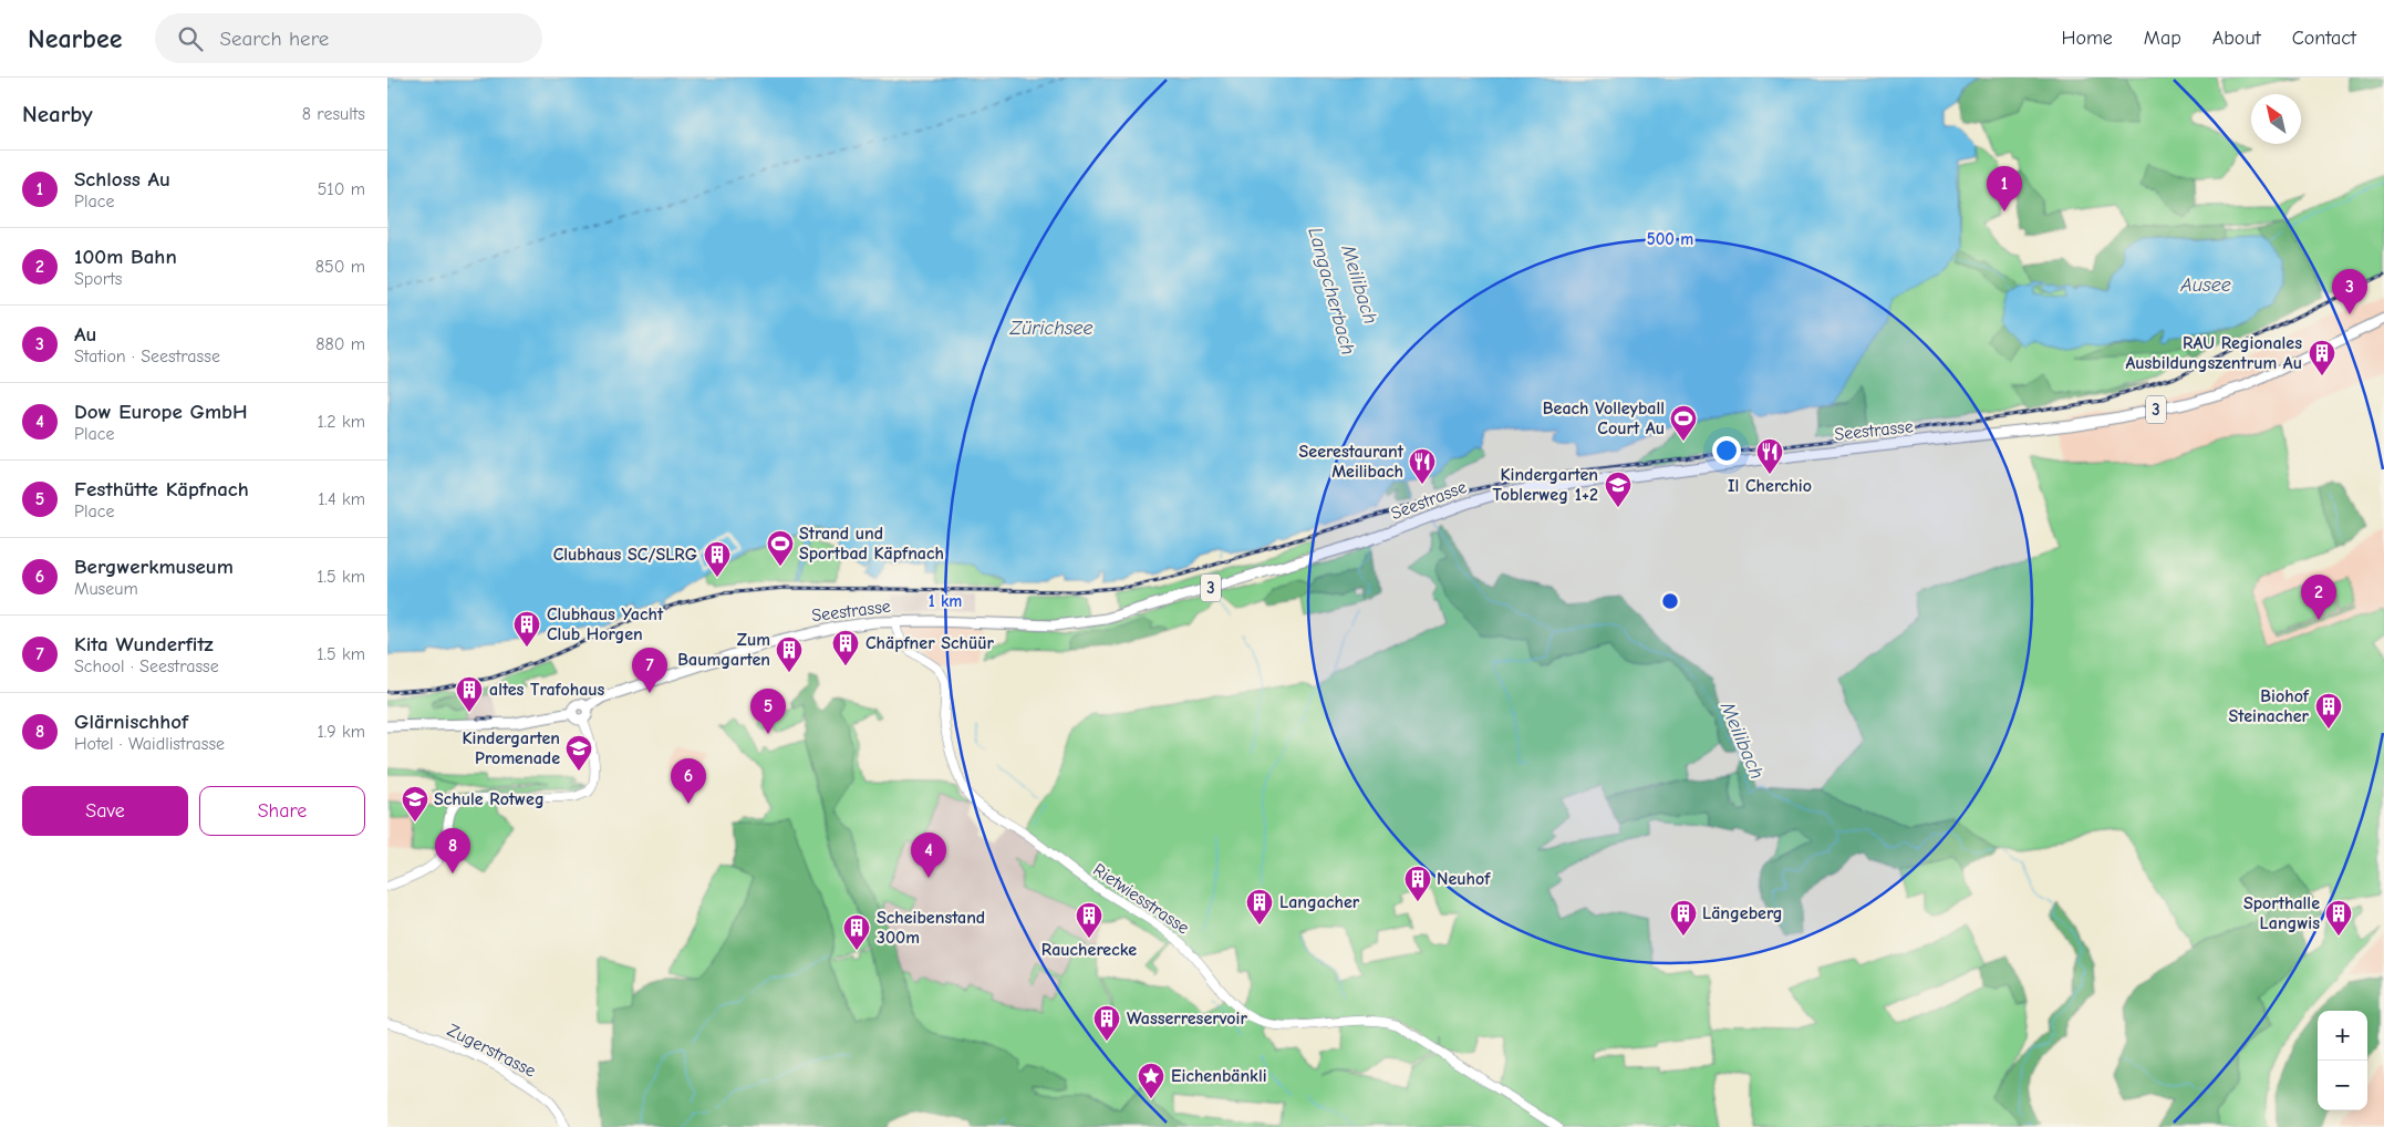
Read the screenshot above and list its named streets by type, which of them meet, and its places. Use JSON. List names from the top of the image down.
{
  "streets": {
    "main road": [
      "3",
      "Seestrasse",
      "Rietwiesstrasse",
      "Zugerstrasse"
    ]
  },
  "crossings": [
    ["Seestrasse", "Rietwiesstrasse"]
  ],
  "water": [
    "Meilibach",
    "Ausee",
    "Langacherbach",
    "Zürichsee"
  ],
  "places": {
    "building": [
      "RAU Regionales Ausbildungszentrum Au",
      "Clubhaus SC/SLRG",
      "Clubhaus Yacht Club Horgen",
      "Chäpfner Schüür",
      "Zum Baumgarten",
      "altes Trafohaus",
      "Biohof Steinacher",
      "Neuhof",
      "Langacher",
      "Längeberg",
      "Sporthalle Langwis",
      "Raucherecke",
      "Scheibenstand 300m",
      "Wasserreservoir"
    ],
    "sports": ["Beach Volleyball Court Au", "Strand und Sportbad Käpfnach"],
    "restaurant": ["Il Cherchio", "Seerestaurant Meilibach"],
    "school or university": ["Kindergarten Toblerweg 1+2", "Kindergarten Promenade", "Schule Rotweg"],
    "place": ["Eichenbänkli"]
  },
  "north": "top left",
  "page": {
    "header": "Nearbee",
    "search": "Search here",
    "nav": [
      "Home",
      "Map",
      "About",
      "Contact"
    ],
    "heading": ["Nearby", "8 results"],
    "list": [
      {
        "mark": "1",
        "name": "Schloss Au",
        "note": "Place",
        "value": "510 m"
      },
      {
        "mark": "2",
        "name": "100m Bahn",
        "note": "Sports",
        "value": "850 m"
      },
      {
        "mark": "3",
        "name": "Au",
        "note": "Station · Seestrasse",
        "value": "880 m"
      },
      {
        "mark": "4",
        "name": "Dow Europe GmbH",
        "note": "Place",
        "value": "1.2 km"
      },
      {
        "mark": "5",
        "name": "Festhütte Käpfnach",
        "note": "Place",
        "value": "1.4 km"
      },
      {
        "mark": "6",
        "name": "Bergwerkmuseum",
        "note": "Museum",
        "value": "1.5 km"
      },
      {
        "mark": "7",
        "name": "Kita Wunderfitz",
        "note": "School · Seestrasse",
        "value": "1.5 km"
      },
      {
        "mark": "8",
        "name": "Glärnischhof",
        "note": "Hotel · Waidlistrasse",
        "value": "1.9 km"
      }
    ],
    "pins": [
      "1",
      "3",
      "2",
      "7",
      "5",
      "6",
      "8",
      "4"
    ],
    "buttons": ["Save", "Share"],
    "map_buttons": ["+", "−"]
  },
  "rings": ["500 m", "1 km"]
}
